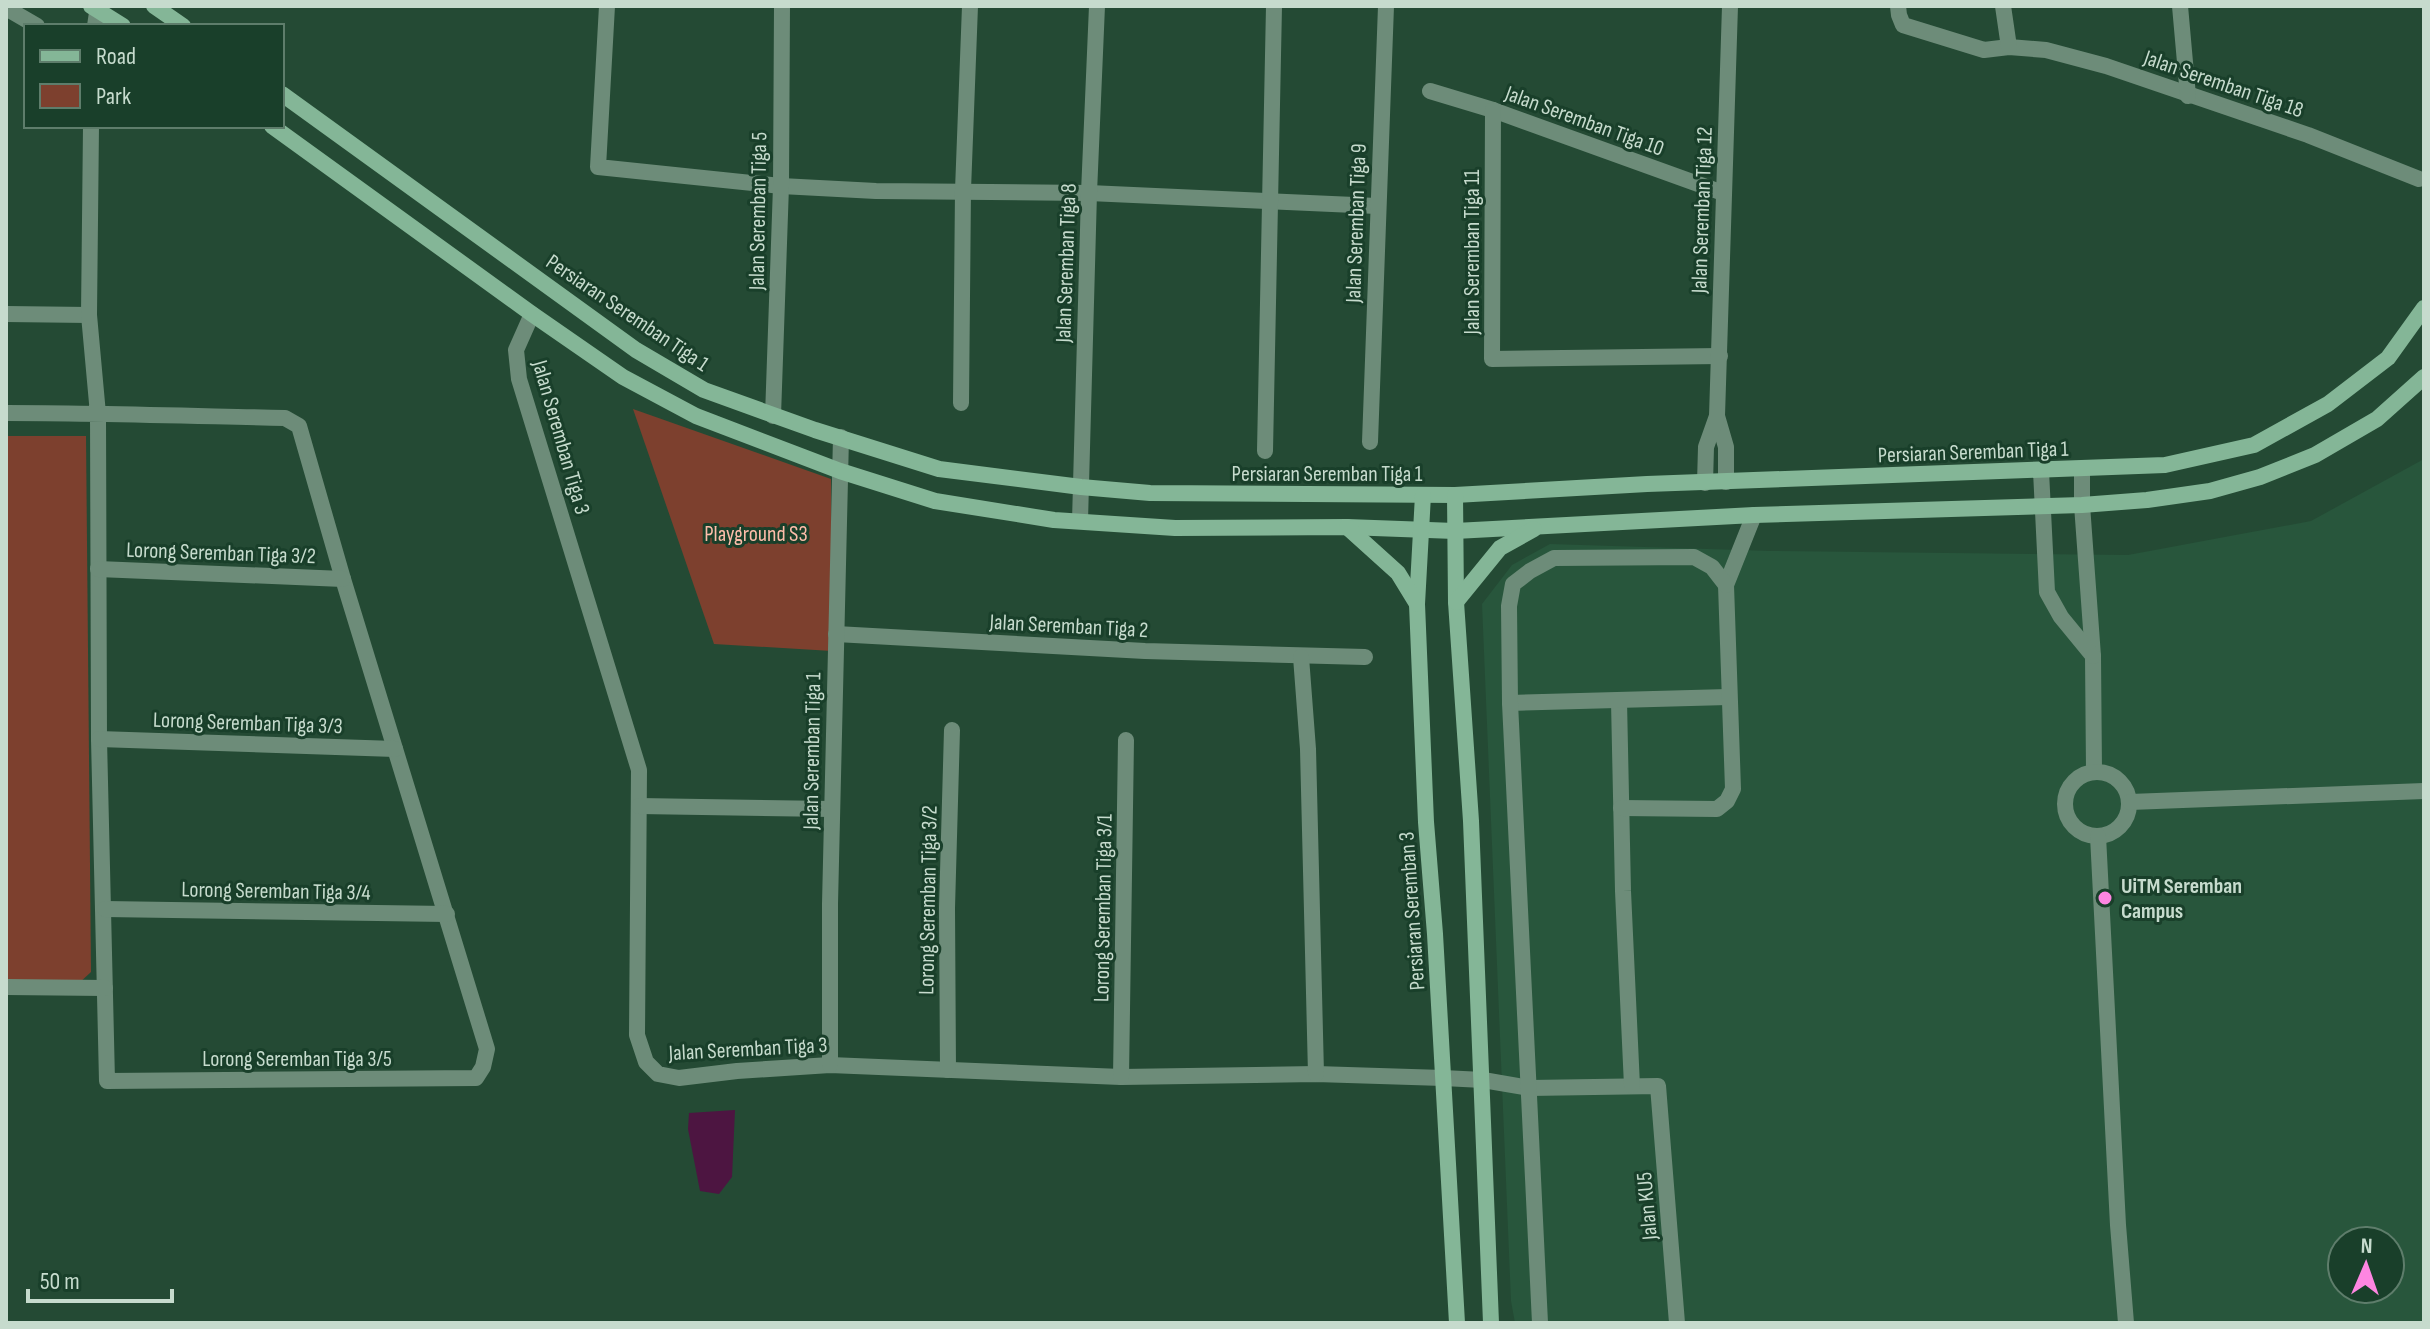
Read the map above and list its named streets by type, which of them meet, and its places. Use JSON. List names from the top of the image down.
{
  "streets": {
    "main road": ["Persiaran Seremban Tiga 1", "Persiaran Seremban 3"],
    "street": [
      "Jalan Seremban Tiga 18",
      "Jalan Seremban Tiga 10",
      "Jalan Seremban Tiga 12",
      "Jalan Seremban Tiga 5",
      "Jalan Seremban Tiga 9",
      "Jalan Seremban Tiga 11",
      "Jalan Seremban Tiga 8",
      "Jalan Seremban Tiga 3",
      "Lorong Seremban Tiga 3/2",
      "Jalan Seremban Tiga 2",
      "Lorong Seremban Tiga 3/3",
      "Jalan Seremban Tiga 1",
      "Lorong Seremban Tiga 3/4",
      "Lorong Seremban Tiga 3/1",
      "Lorong Seremban Tiga 3/5",
      "Jalan KU5"
    ]
  },
  "crossings": [
    ["Jalan Seremban Tiga 10", "Jalan Seremban Tiga 12"],
    ["Jalan Seremban Tiga 10", "Jalan Seremban Tiga 11"],
    ["Jalan Seremban Tiga 12", "Jalan Seremban Tiga 11"],
    ["Jalan Seremban Tiga 12", "Persiaran Seremban Tiga 1"],
    ["Jalan Seremban Tiga 5", "Persiaran Seremban Tiga 1"],
    ["Jalan Seremban Tiga 8", "Persiaran Seremban Tiga 1"],
    ["Persiaran Seremban Tiga 1", "Jalan Seremban Tiga 1"],
    ["Persiaran Seremban Tiga 1", "Persiaran Seremban 3"],
    ["Jalan Seremban Tiga 3", "Lorong Seremban Tiga 3/2"],
    ["Jalan Seremban Tiga 3", "Jalan Seremban Tiga 1"],
    ["Jalan Seremban Tiga 3", "Lorong Seremban Tiga 3/1"],
    ["Jalan Seremban Tiga 3", "Persiaran Seremban 3"],
    ["Jalan Seremban Tiga 3", "Jalan KU5"],
    ["Jalan Seremban Tiga 2", "Jalan Seremban Tiga 1"],
    ["Lorong Seremban Tiga 3/4", "Lorong Seremban Tiga 3/5"]
  ],
  "parks": ["Playground S3"],
  "places": ["UiTM Seremban Campus"],
  "legend": ["Road", "Park"],
  "scale_bar": "50 m",
  "north": "top"
}
